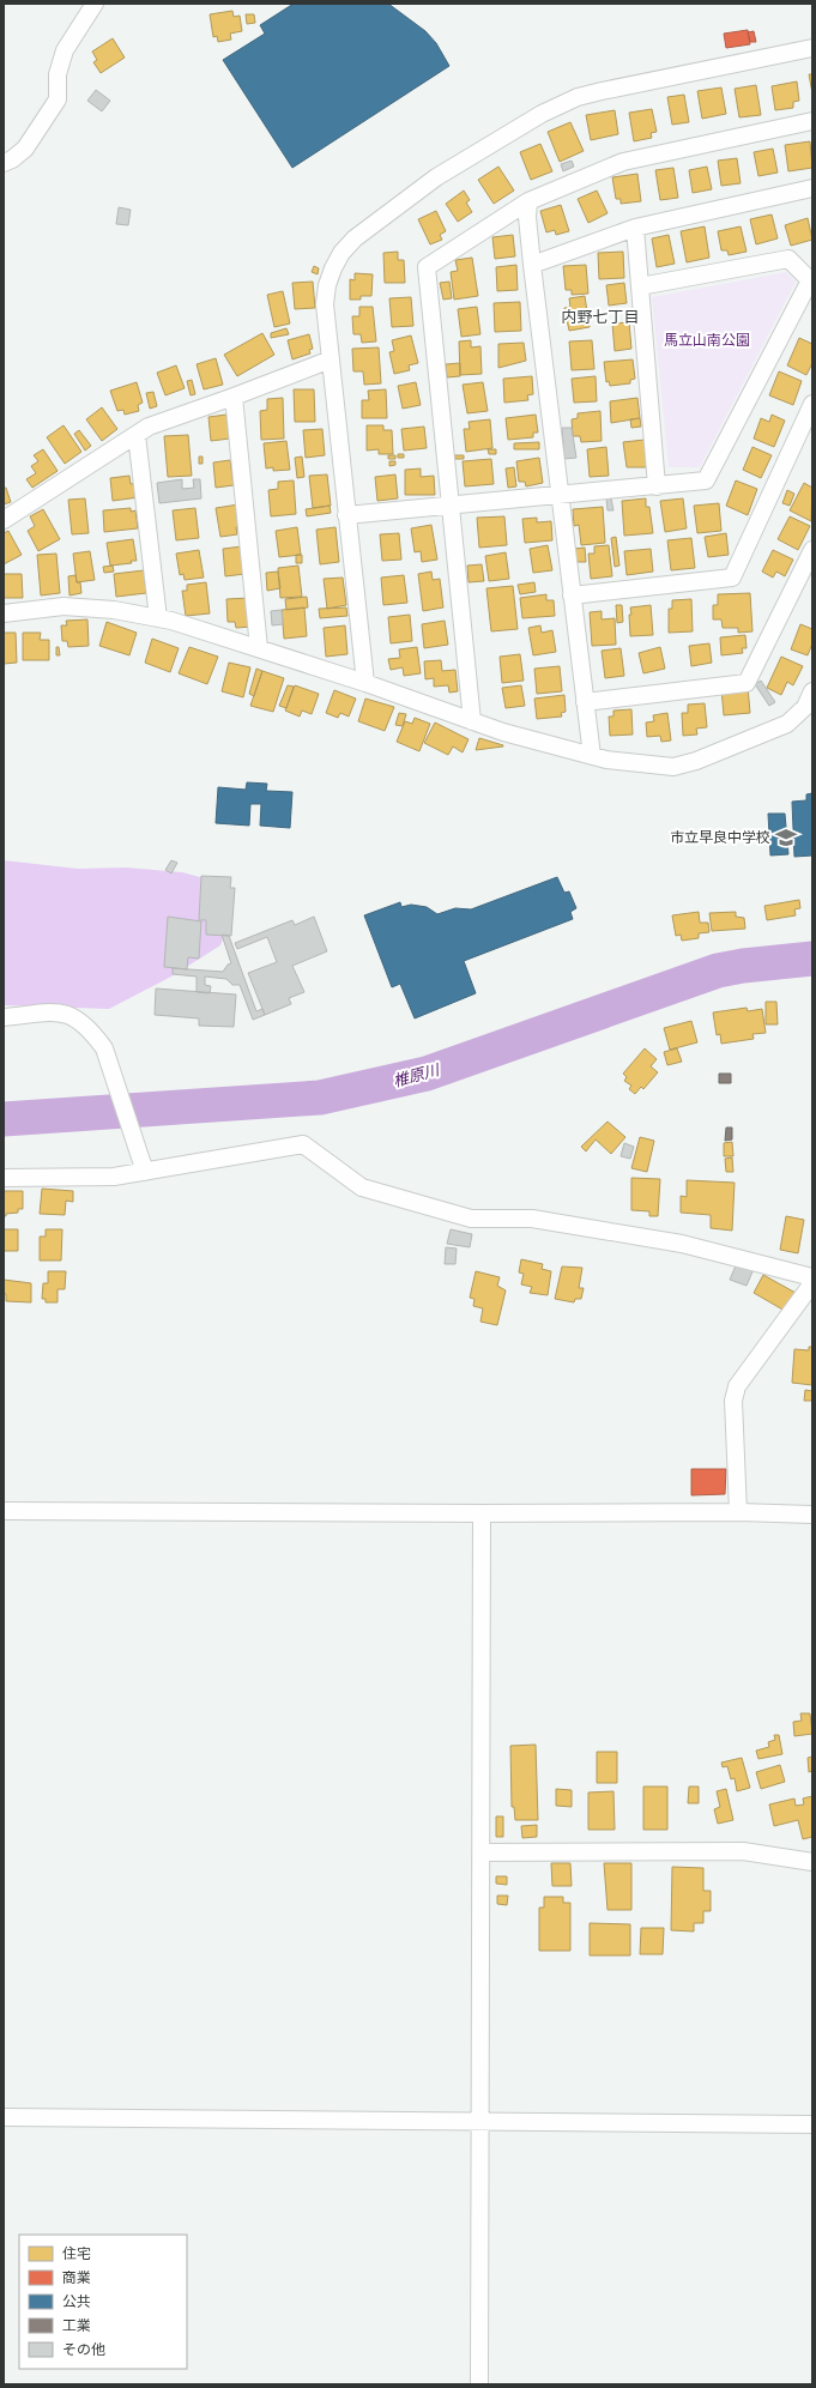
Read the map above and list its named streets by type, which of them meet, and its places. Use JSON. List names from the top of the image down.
{
  "districts": ["内野七丁目"],
  "water": ["椎原川"],
  "parks": ["馬立山南公園"],
  "places": {
    "school or university": ["市立早良中学校"]
  },
  "legend": [
    "住宅",
    "商業",
    "公共",
    "工業",
    "その他"
  ]
}
